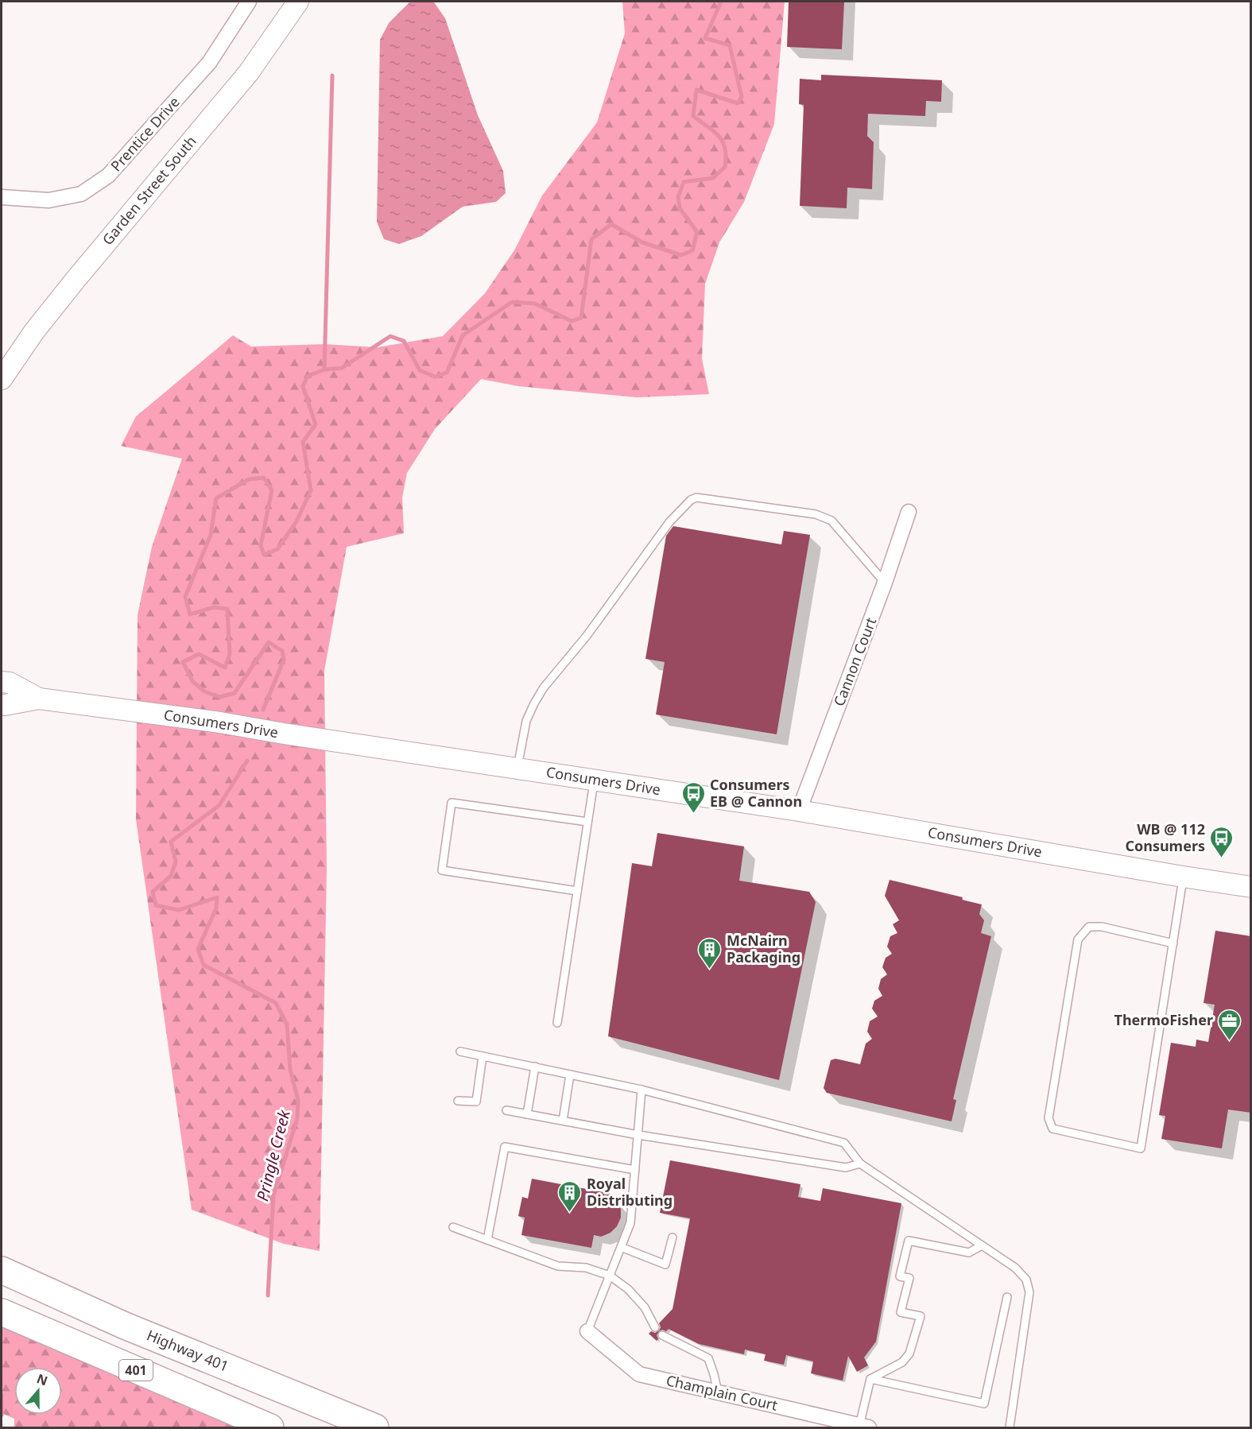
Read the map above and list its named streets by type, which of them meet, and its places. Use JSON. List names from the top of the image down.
{
  "streets": {
    "highway": ["Highway 401", "401"],
    "main road": ["Garden Street South", "Consumers Drive"],
    "street": ["Prentice Drive", "Cannon Court", "Champlain Court"]
  },
  "crossings": [
    ["Cannon Court", "Consumers Drive"]
  ],
  "water": ["Pringle Creek"],
  "places": {
    "bus stop": ["Consumers EB @ Cannon", "WB @ 112 Consumers"],
    "building": ["McNairn Packaging", "Royal Distributing"],
    "office": ["ThermoFisher"]
  },
  "north": "top"
}
